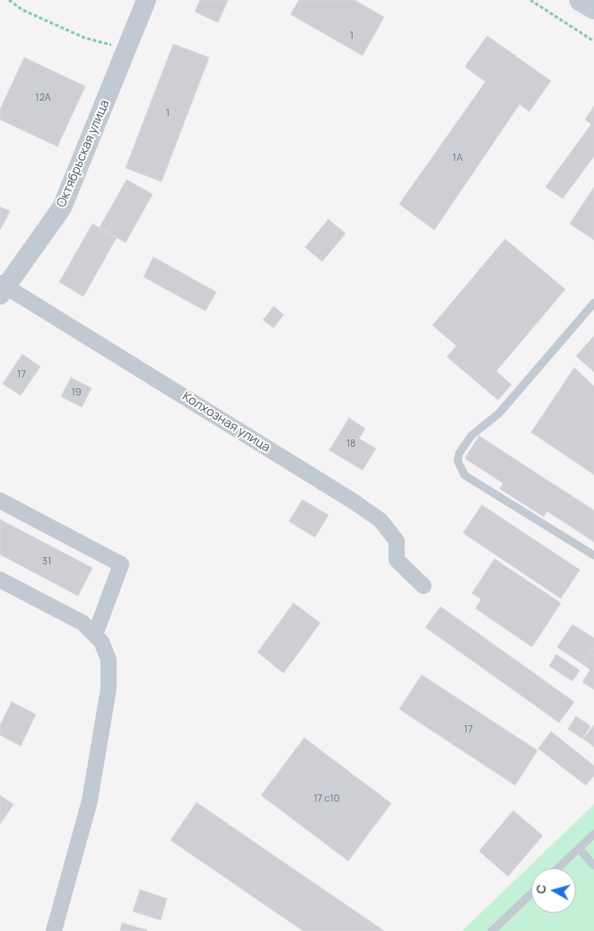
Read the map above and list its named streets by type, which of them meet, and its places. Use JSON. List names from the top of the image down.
{
  "streets": {
    "street": ["Октябрьская улица", "Колхозная улица"]
  },
  "crossings": [
    ["Октябрьская улица", "Колхозная улица"]
  ],
  "house_numbers": [
    "1",
    "12А",
    "1",
    "1А",
    "17",
    "19",
    "18",
    "31",
    "17",
    "17 с10"
  ],
  "north": "left"
}
